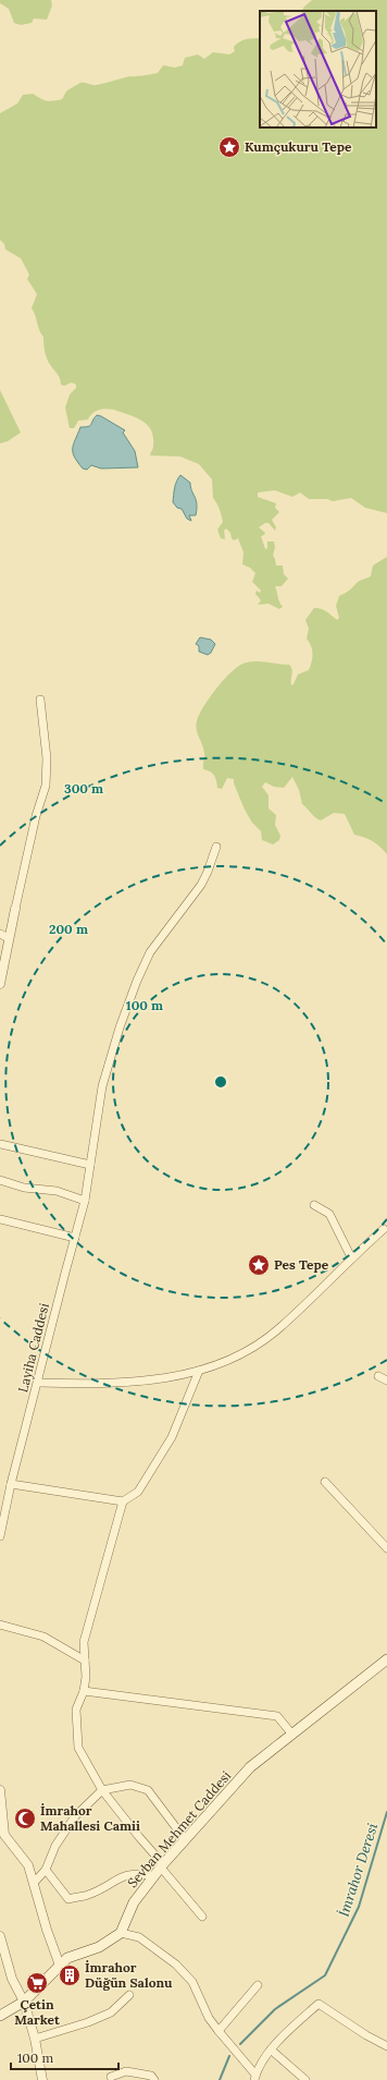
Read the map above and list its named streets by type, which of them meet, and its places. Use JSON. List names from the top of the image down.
{
  "streets": {
    "main road": ["Sevban Mehmet Caddesi"],
    "street": ["Layiha Caddesi"]
  },
  "water": ["İmrahor Deresi"],
  "places": {
    "place": ["Kumçukuru Tepe", "Pes Tepe"],
    "mosque": ["İmrahor Mahallesi Camii"],
    "building": ["İmrahor Düğün Salonu"],
    "supermarket": ["Çetin Market"]
  },
  "scale_bar": "100 m",
  "rings": ["300 m", "200 m", "100 m"]
}
